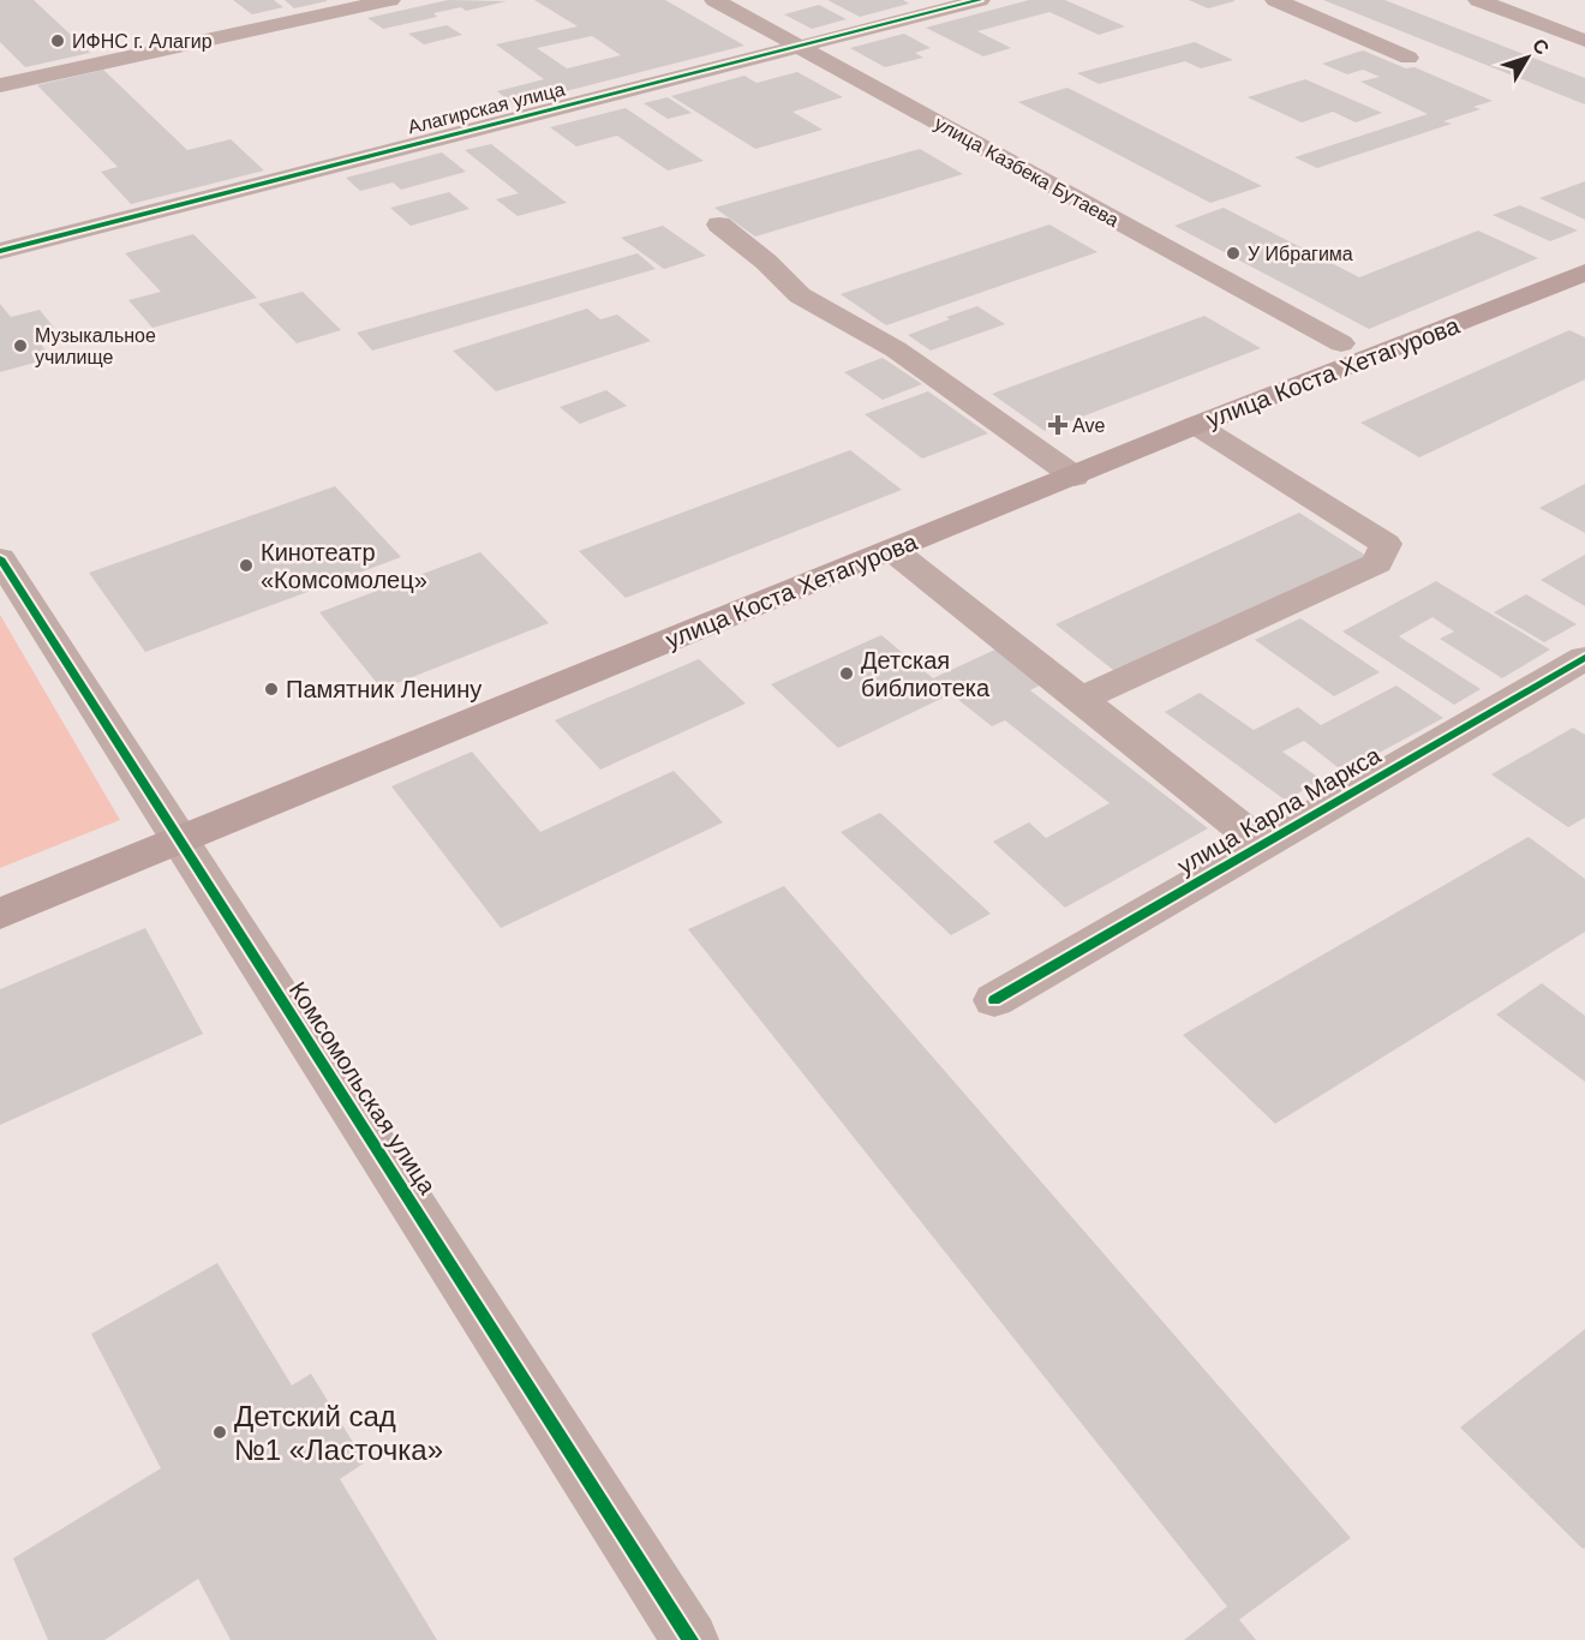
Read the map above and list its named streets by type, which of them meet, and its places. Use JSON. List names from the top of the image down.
{
  "streets": {
    "main road": ["улица Коста Хетагурова"],
    "street": [
      "Алагирская улица",
      "улица Казбека Бутаева",
      "улица Карла Маркса",
      "Комсомольская улица"
    ]
  },
  "crossings": [
    ["Алагирская улица", "улица Казбека Бутаева"],
    ["улица Коста Хетагурова", "Комсомольская улица"]
  ],
  "places": {
    "other": [
      "ИФНС г. Алагир",
      "У Ибрагима",
      "Музыкальное училище",
      "Кинотеатр «Комсомолец»",
      "Детская библиотека",
      "Памятник Ленину",
      "Детский сад №1 «Ласточка»"
    ],
    "health": ["Ave"]
  },
  "north": "top right"
}
